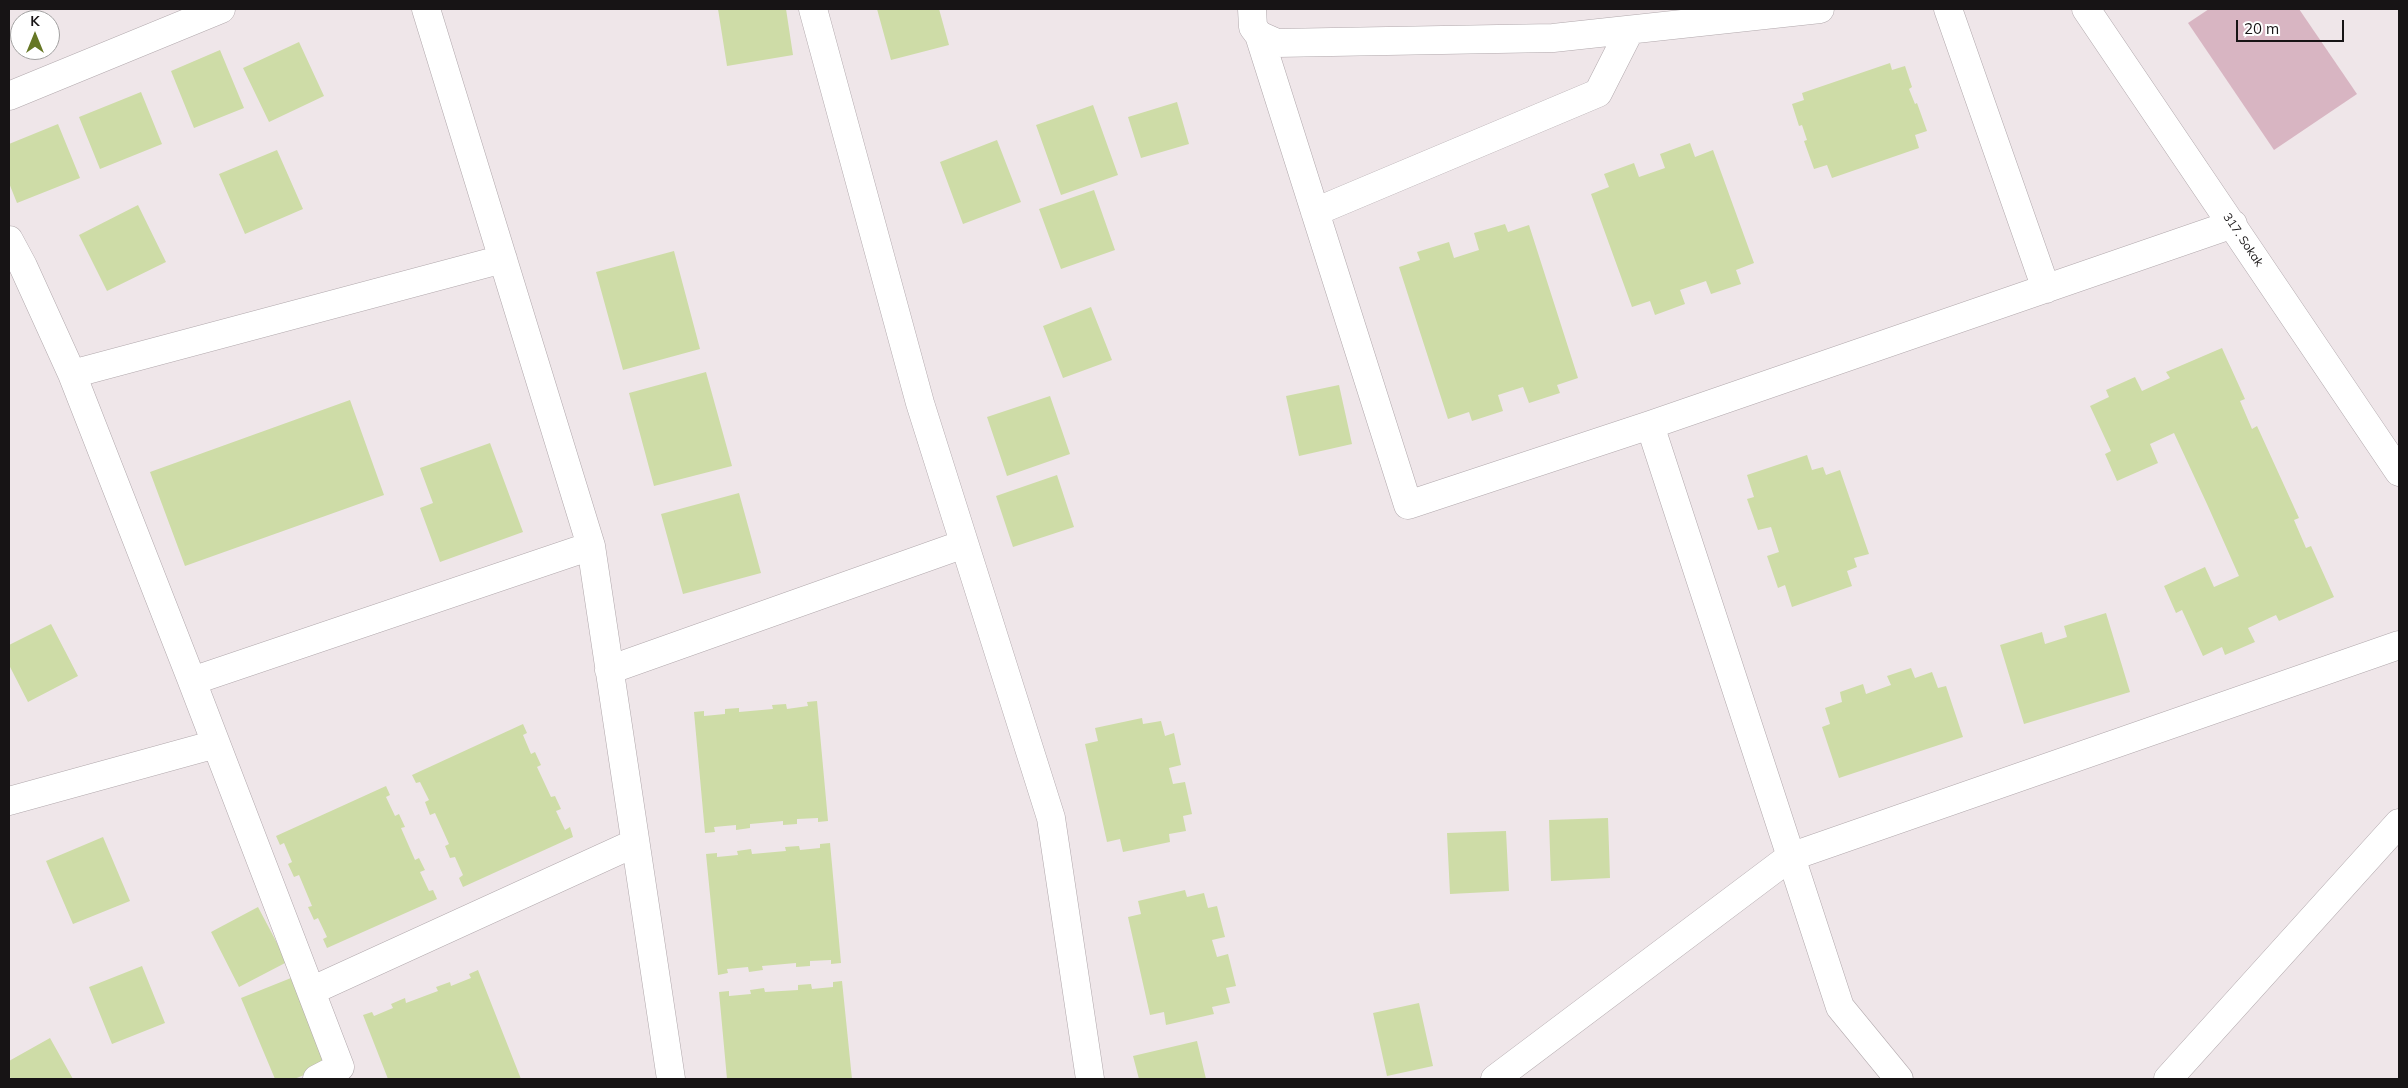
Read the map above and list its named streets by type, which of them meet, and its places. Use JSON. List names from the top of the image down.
{
  "streets": {
    "street": ["317. Sokak"]
  },
  "scale_bar": "20 m",
  "north": "top"
}
